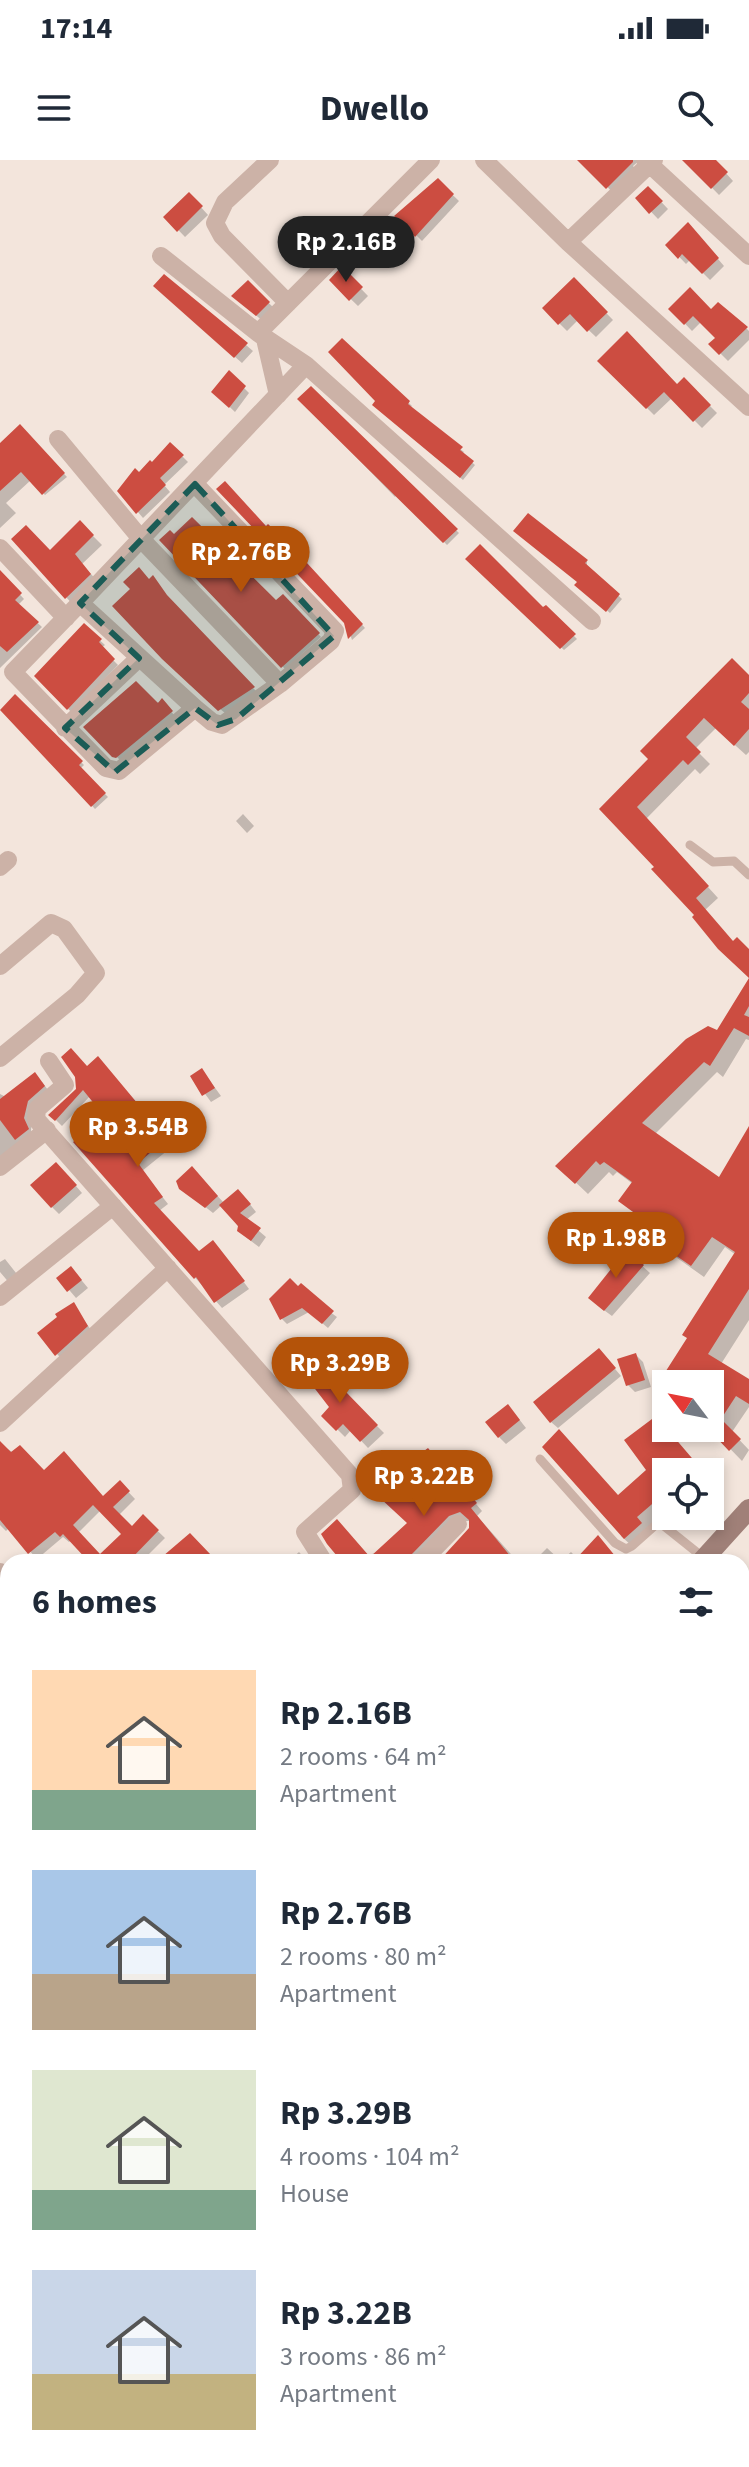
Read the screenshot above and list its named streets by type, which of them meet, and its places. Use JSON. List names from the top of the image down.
{
  "north": "top left",
  "page": {
    "status": "17:14",
    "header": "Dwello",
    "price": [
      "Rp 2.16B",
      "Rp 2.76B",
      "Rp 3.54B",
      "Rp 1.98B",
      "Rp 3.29B",
      "Rp 3.22B"
    ],
    "heading": "6 homes",
    "list": [
      {
        "name": "Rp 2.16B",
        "note": "2 rooms · 64 m² · Apartment"
      },
      {
        "name": "Rp 2.76B",
        "note": "2 rooms · 80 m² · Apartment"
      },
      {
        "name": "Rp 3.29B",
        "note": "4 rooms · 104 m² · House"
      },
      {
        "name": "Rp 3.22B",
        "note": "3 rooms · 86 m² · Apartment"
      }
    ]
  }
}
